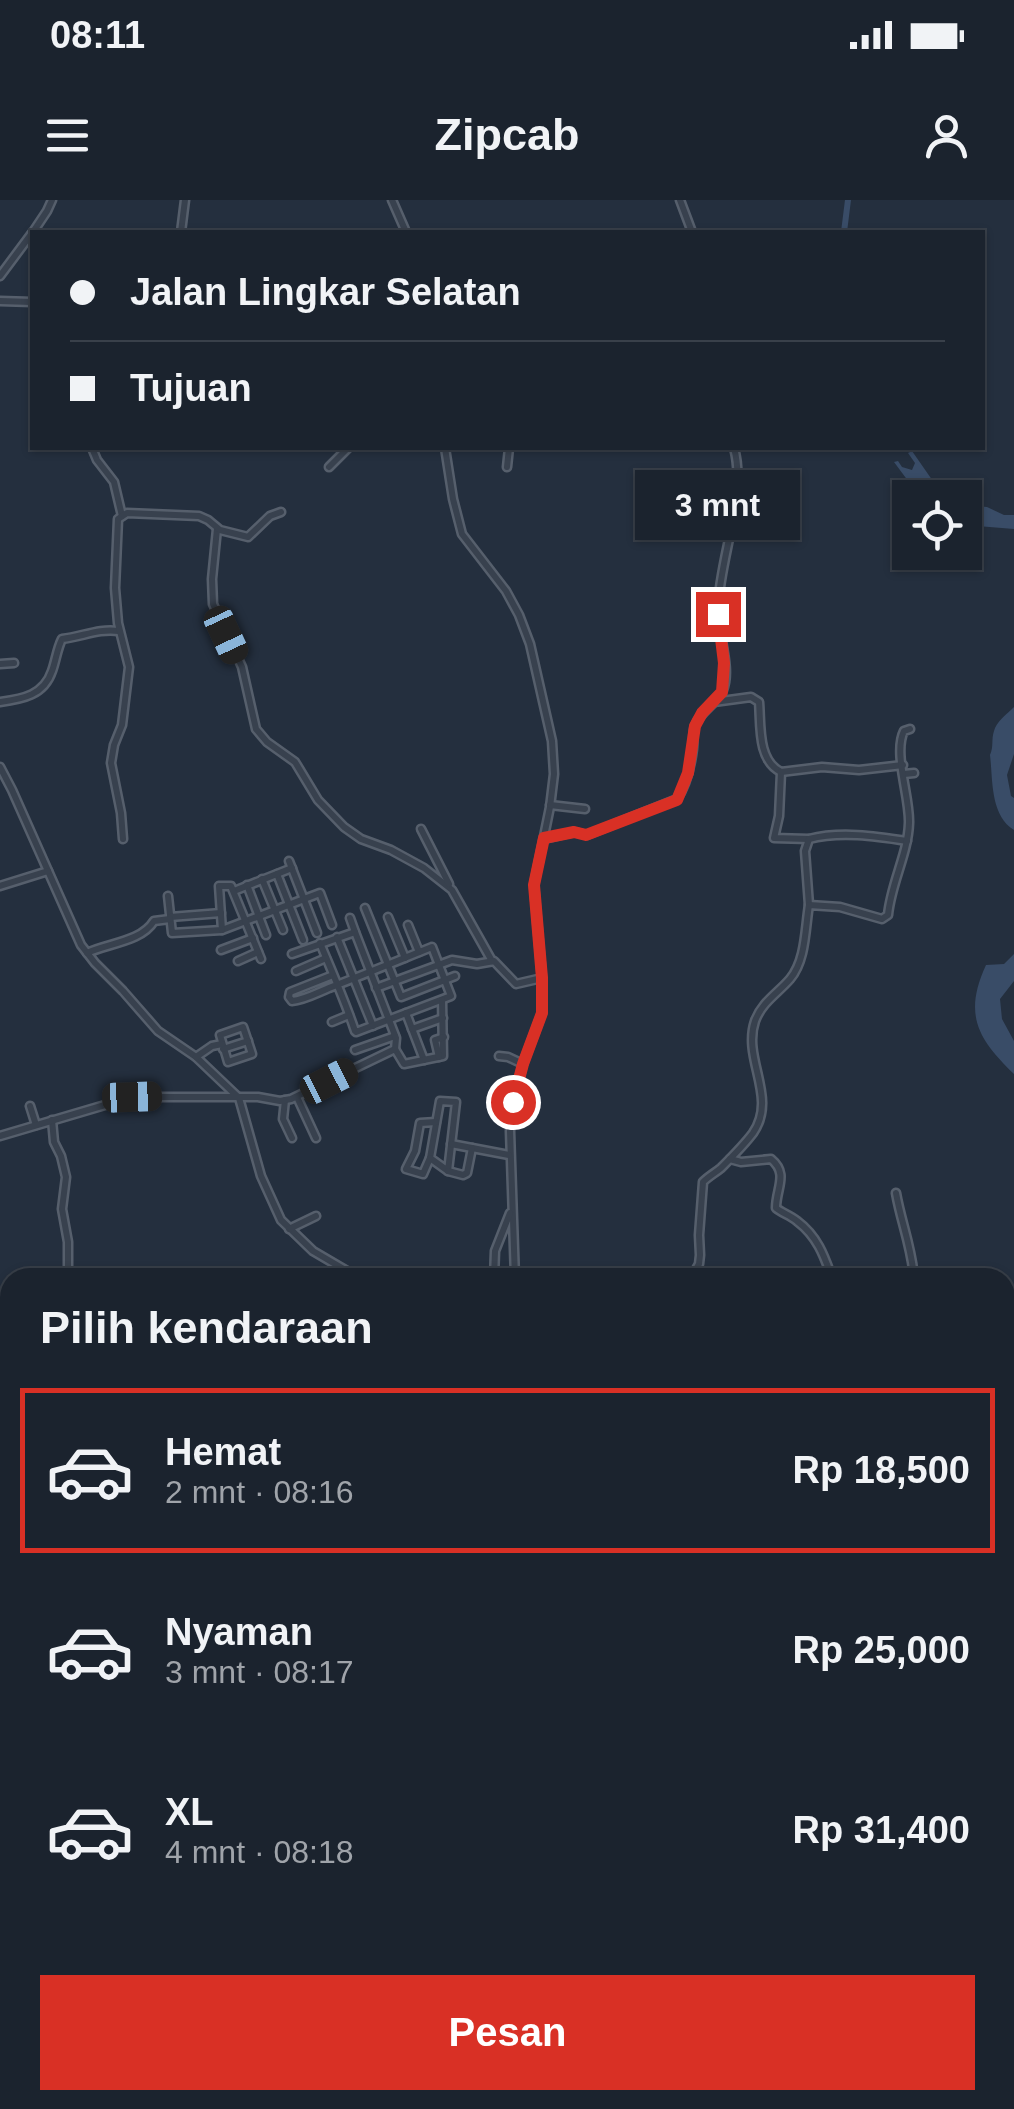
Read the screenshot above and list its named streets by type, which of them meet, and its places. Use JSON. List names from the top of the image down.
{
  "page": {
    "status": "08:11",
    "header": "Zipcab",
    "banner": ["Jalan Lingkar Selatan", "Tujuan"],
    "bubble": "3 mnt",
    "heading": "Pilih kendaraan",
    "list": [
      {
        "name": "Hemat",
        "note": "2 mnt · 08:16",
        "value": "Rp 18,500"
      },
      {
        "name": "Nyaman",
        "note": "3 mnt · 08:17",
        "value": "Rp 25,000"
      },
      {
        "name": "XL",
        "note": "4 mnt · 08:18",
        "value": "Rp 31,400"
      }
    ],
    "buttons": "Pesan"
  }
}
